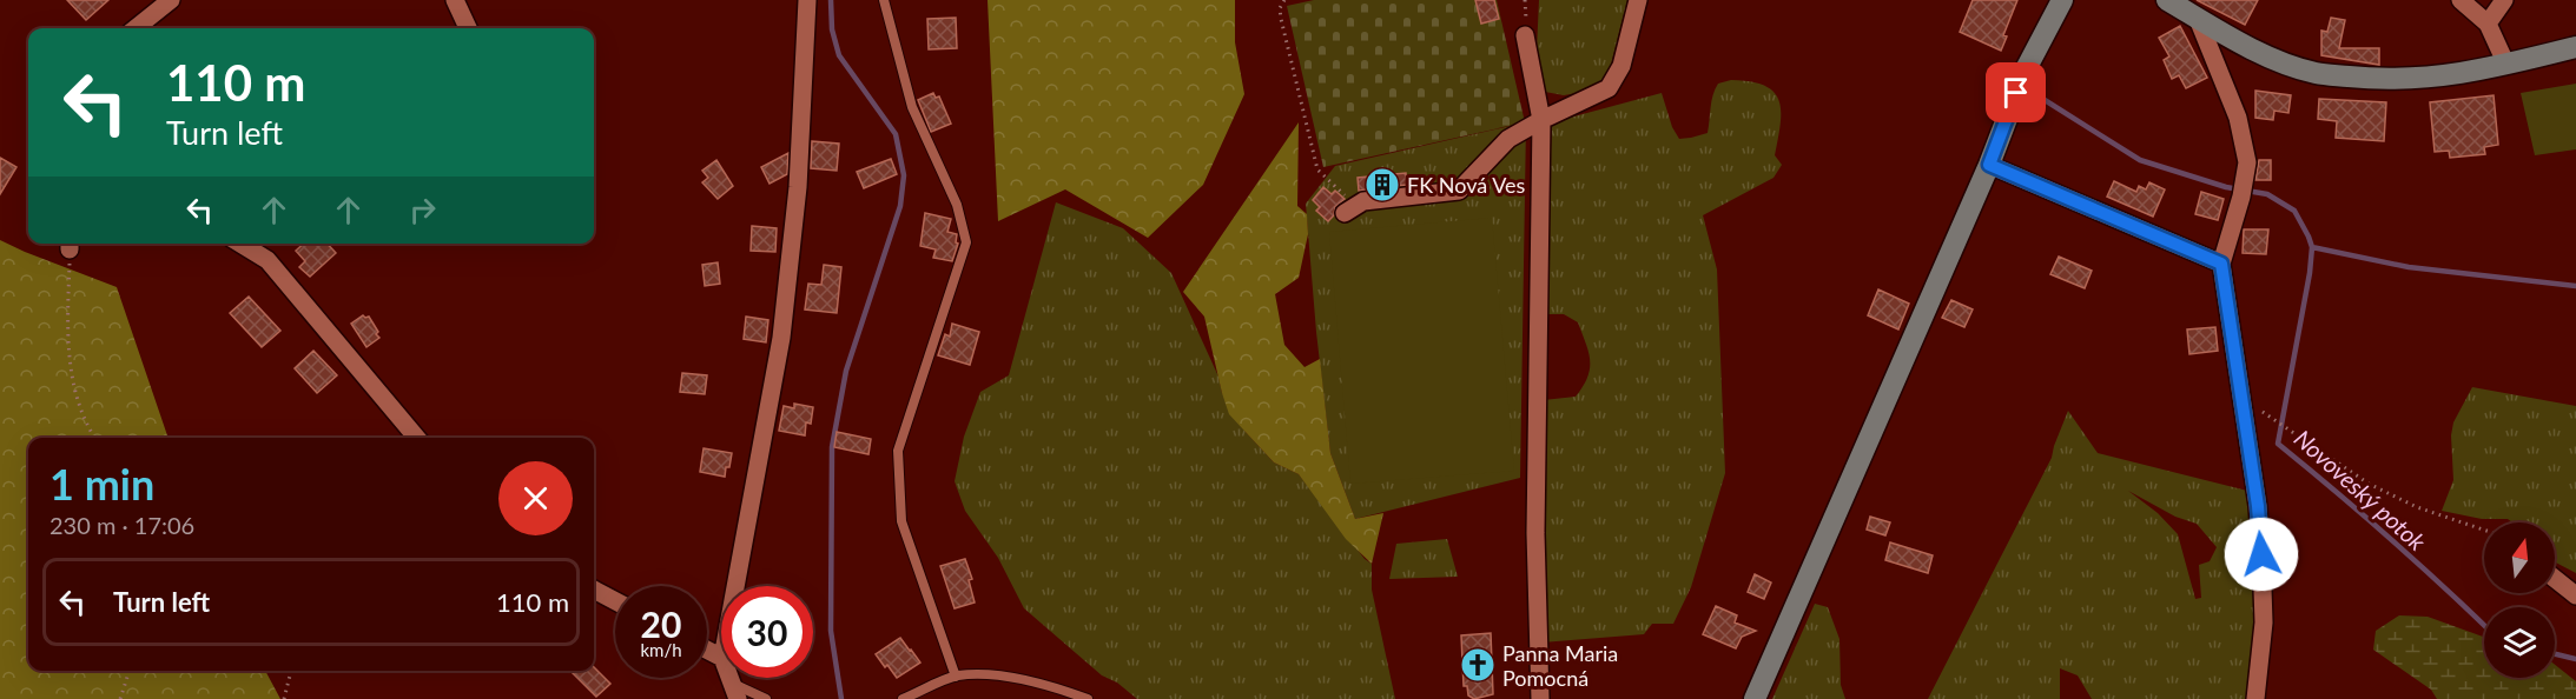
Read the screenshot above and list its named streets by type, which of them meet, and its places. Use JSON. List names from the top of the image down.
{
  "water": ["Novoveský potok"],
  "places": {
    "building": ["FK Nová Ves"],
    "church": ["Panna Maria Pomocná"]
  },
  "north": "top",
  "page": {
    "turn": ["110 m", "Turn left"],
    "heading": ["1 min", "230 m · 17:06"],
    "list": [
      {
        "name": "Turn left",
        "value": "110 m"
      }
    ],
    "speed": "20 km/h",
    "limit": "30"
  }
}
